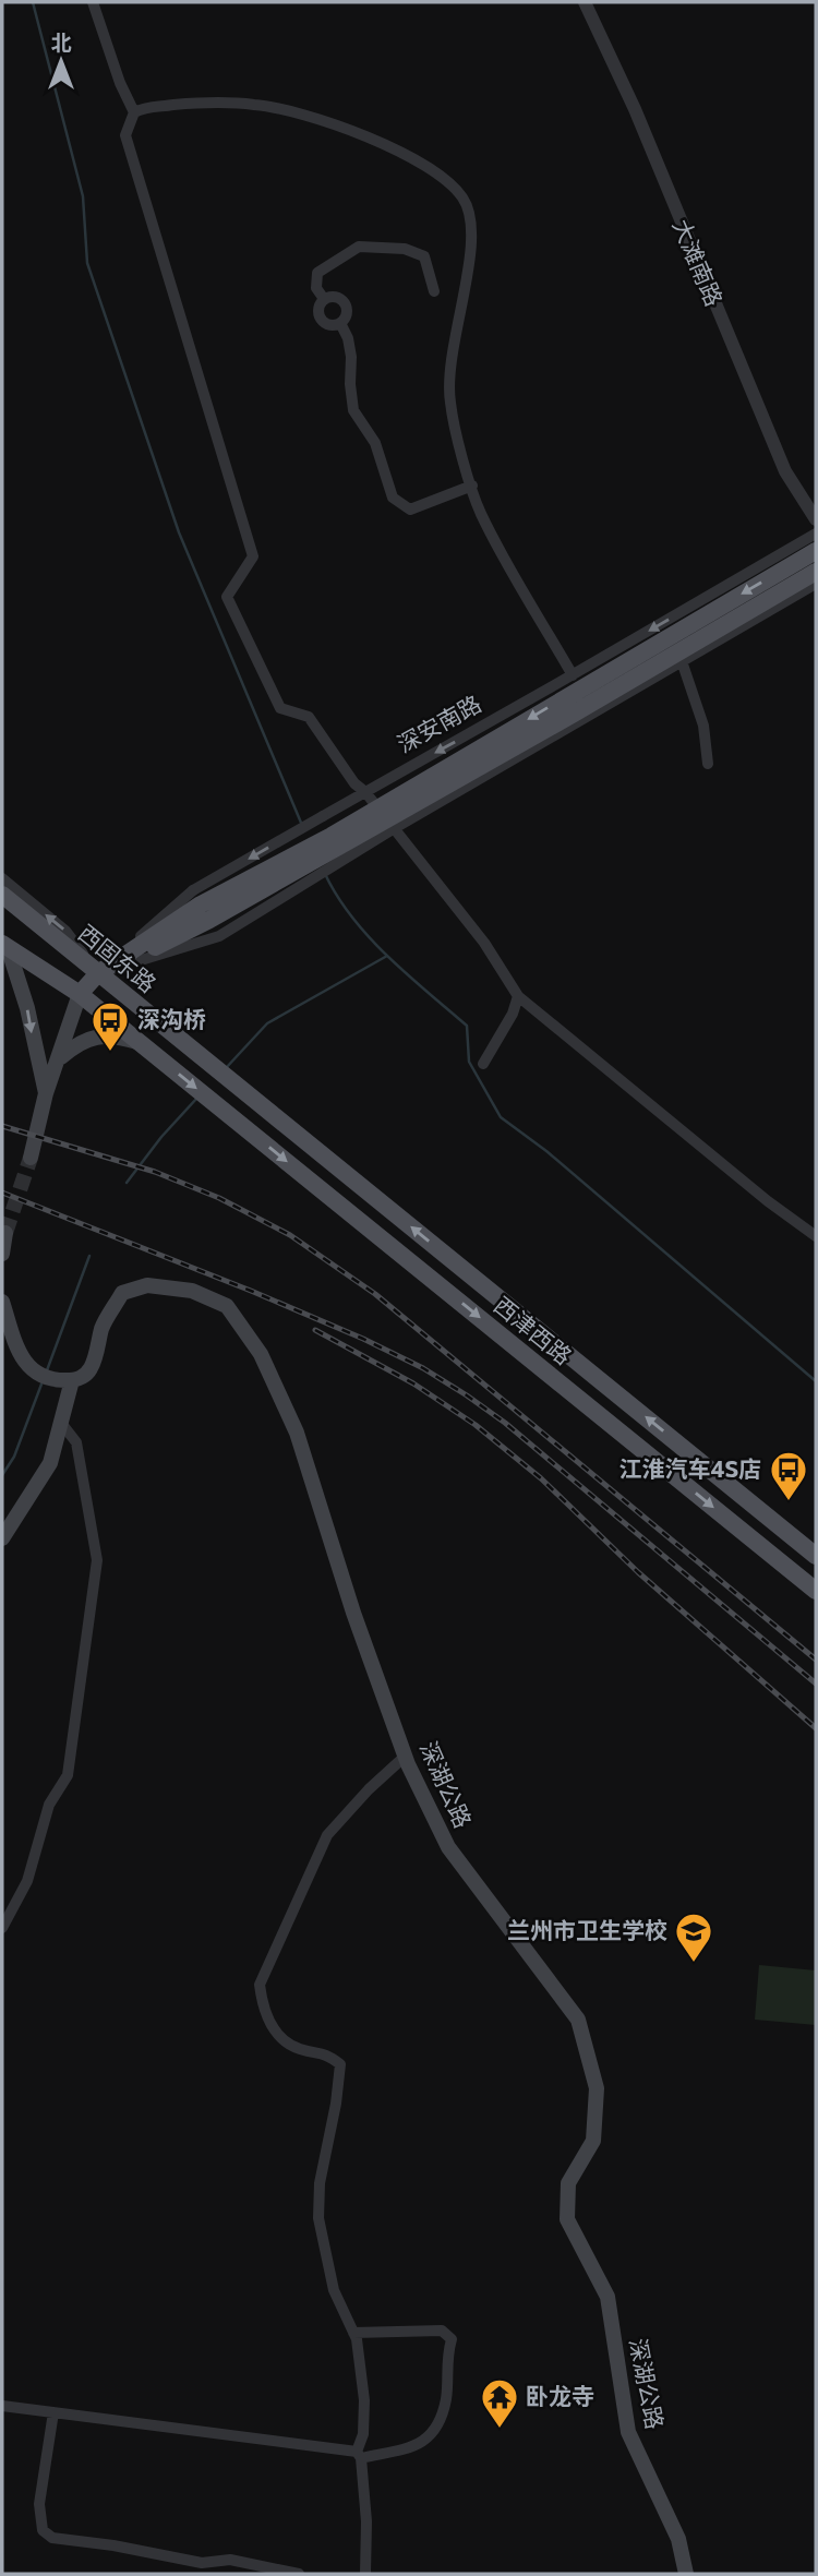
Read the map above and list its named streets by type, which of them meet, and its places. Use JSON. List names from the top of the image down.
{
  "streets": {
    "main road": [
      "深安南路",
      "西固东路",
      "西津西路",
      "深湖公路"
    ],
    "street": ["大滩南路"]
  },
  "crossings": [
    ["深安南路", "西固东路"],
    ["西固东路", "西津西路"]
  ],
  "one_way": ["深安南路"],
  "places": {
    "bus stop": ["深沟桥", "江淮汽车4S店"],
    "school or university": ["兰州市卫生学校"],
    "temple": ["卧龙寺"]
  },
  "north": "top"
}
